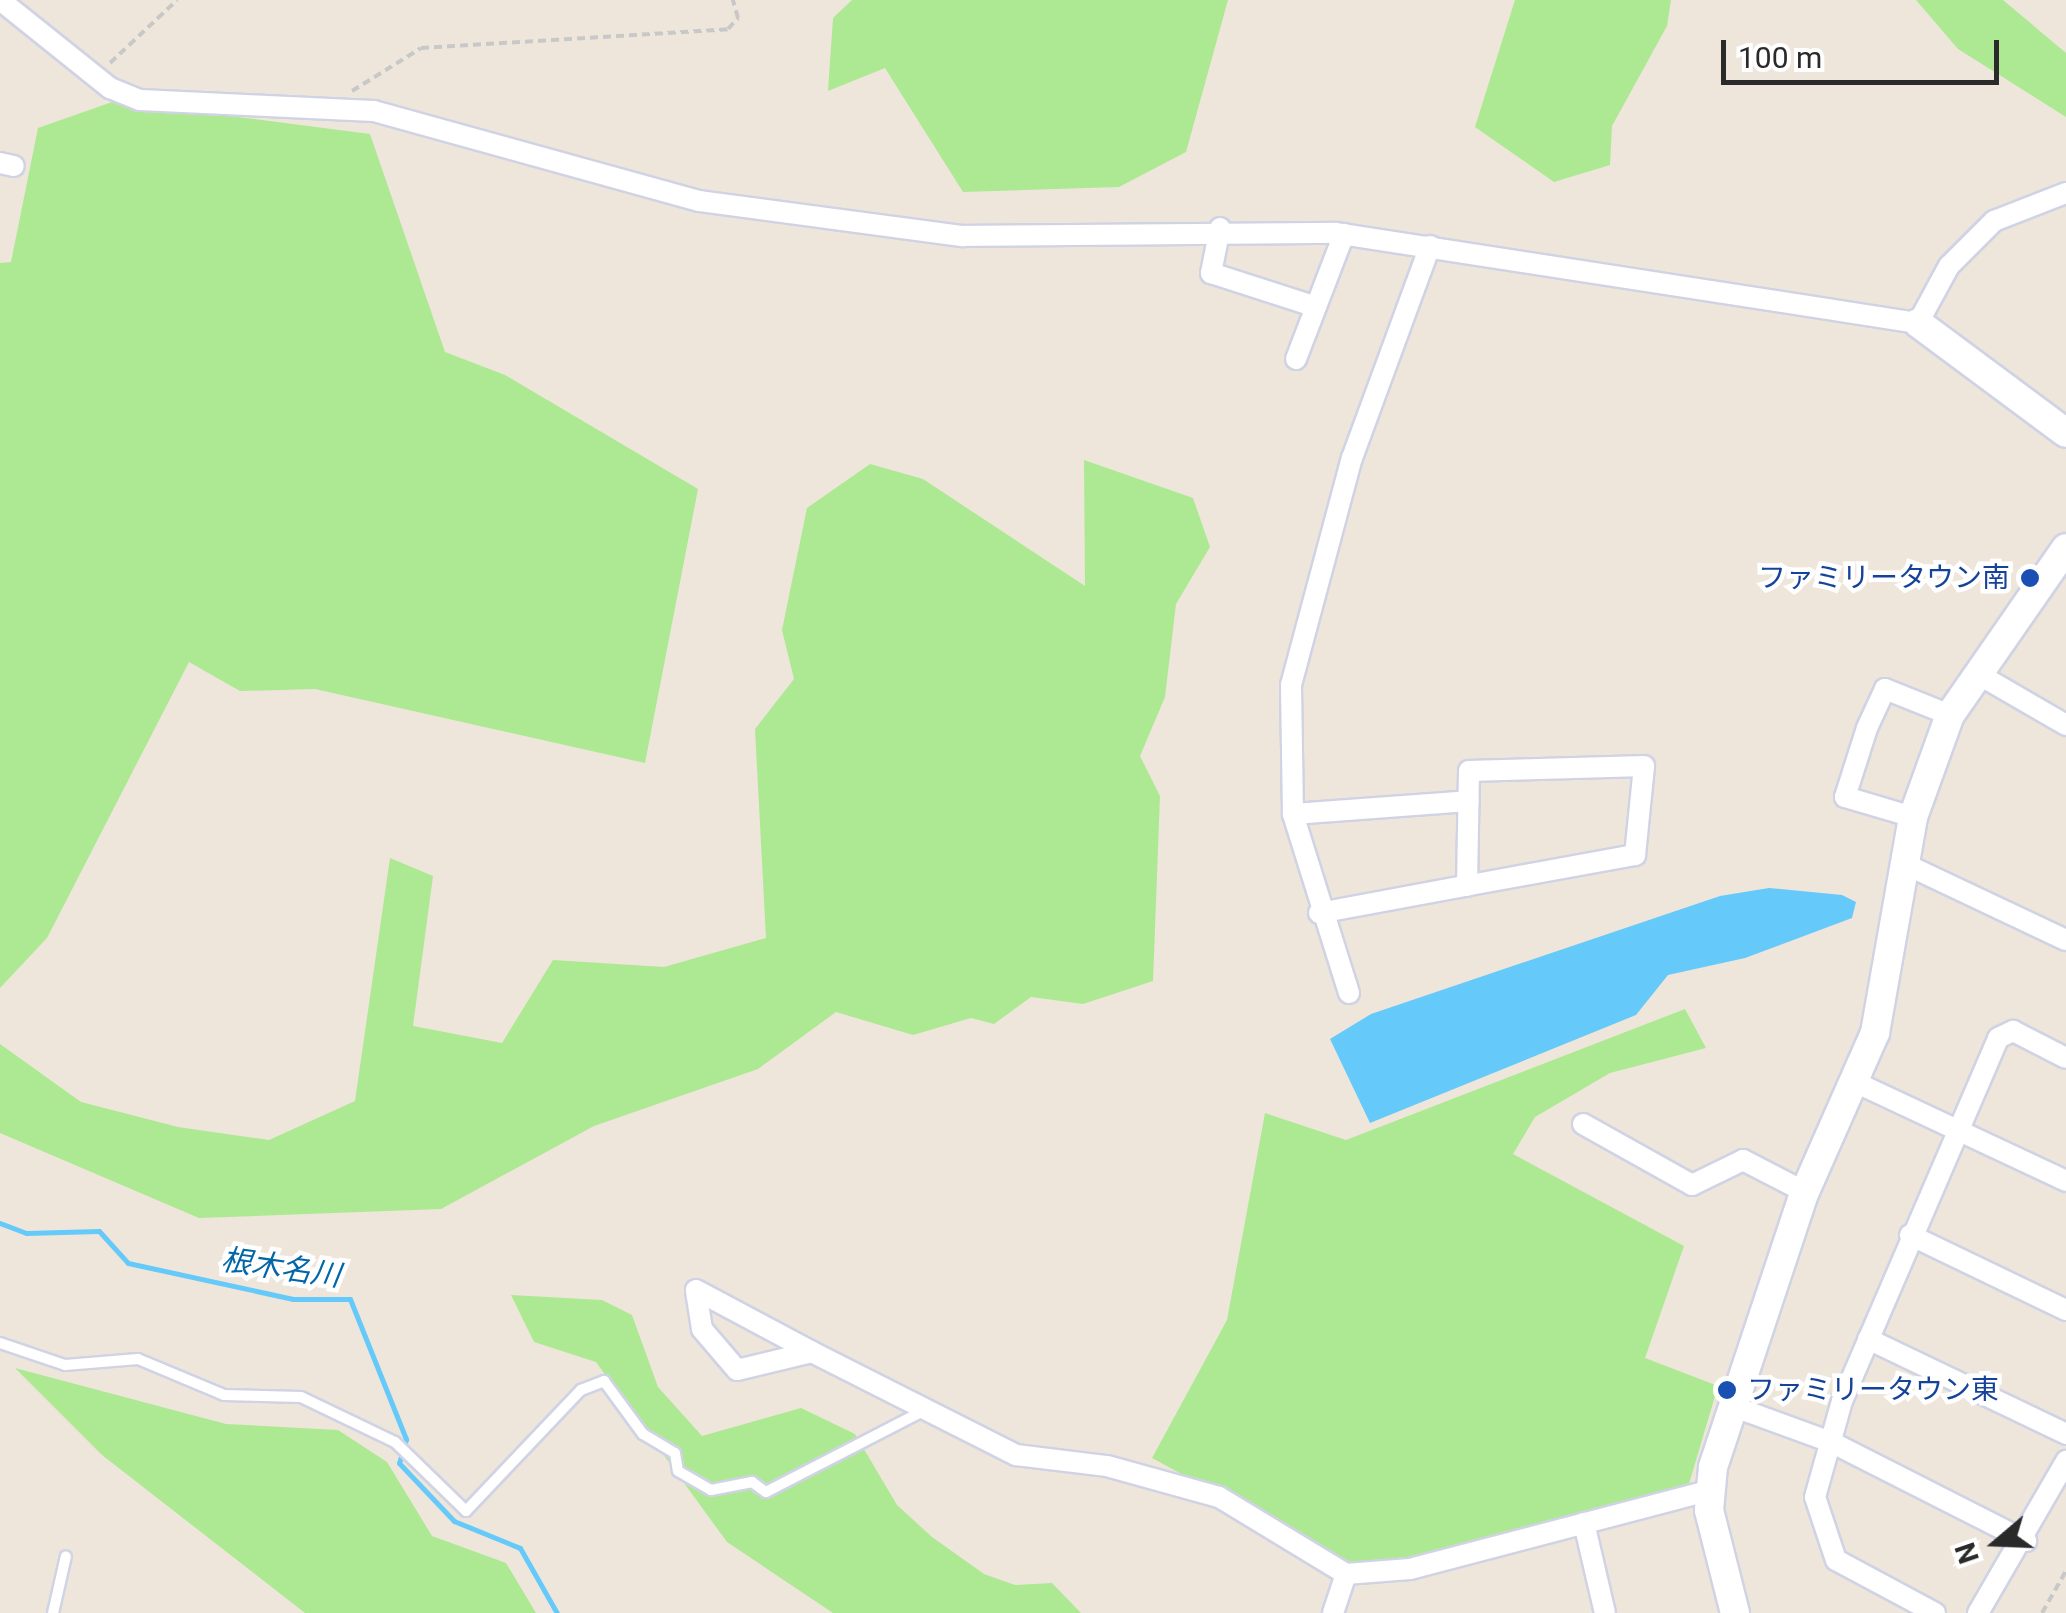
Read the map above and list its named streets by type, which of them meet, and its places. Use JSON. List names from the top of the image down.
{
  "water": ["根木名川"],
  "places": ["ファミリータウン南", "ファミリータウン東"],
  "scale_bar": "100 m",
  "north": "left"
}
